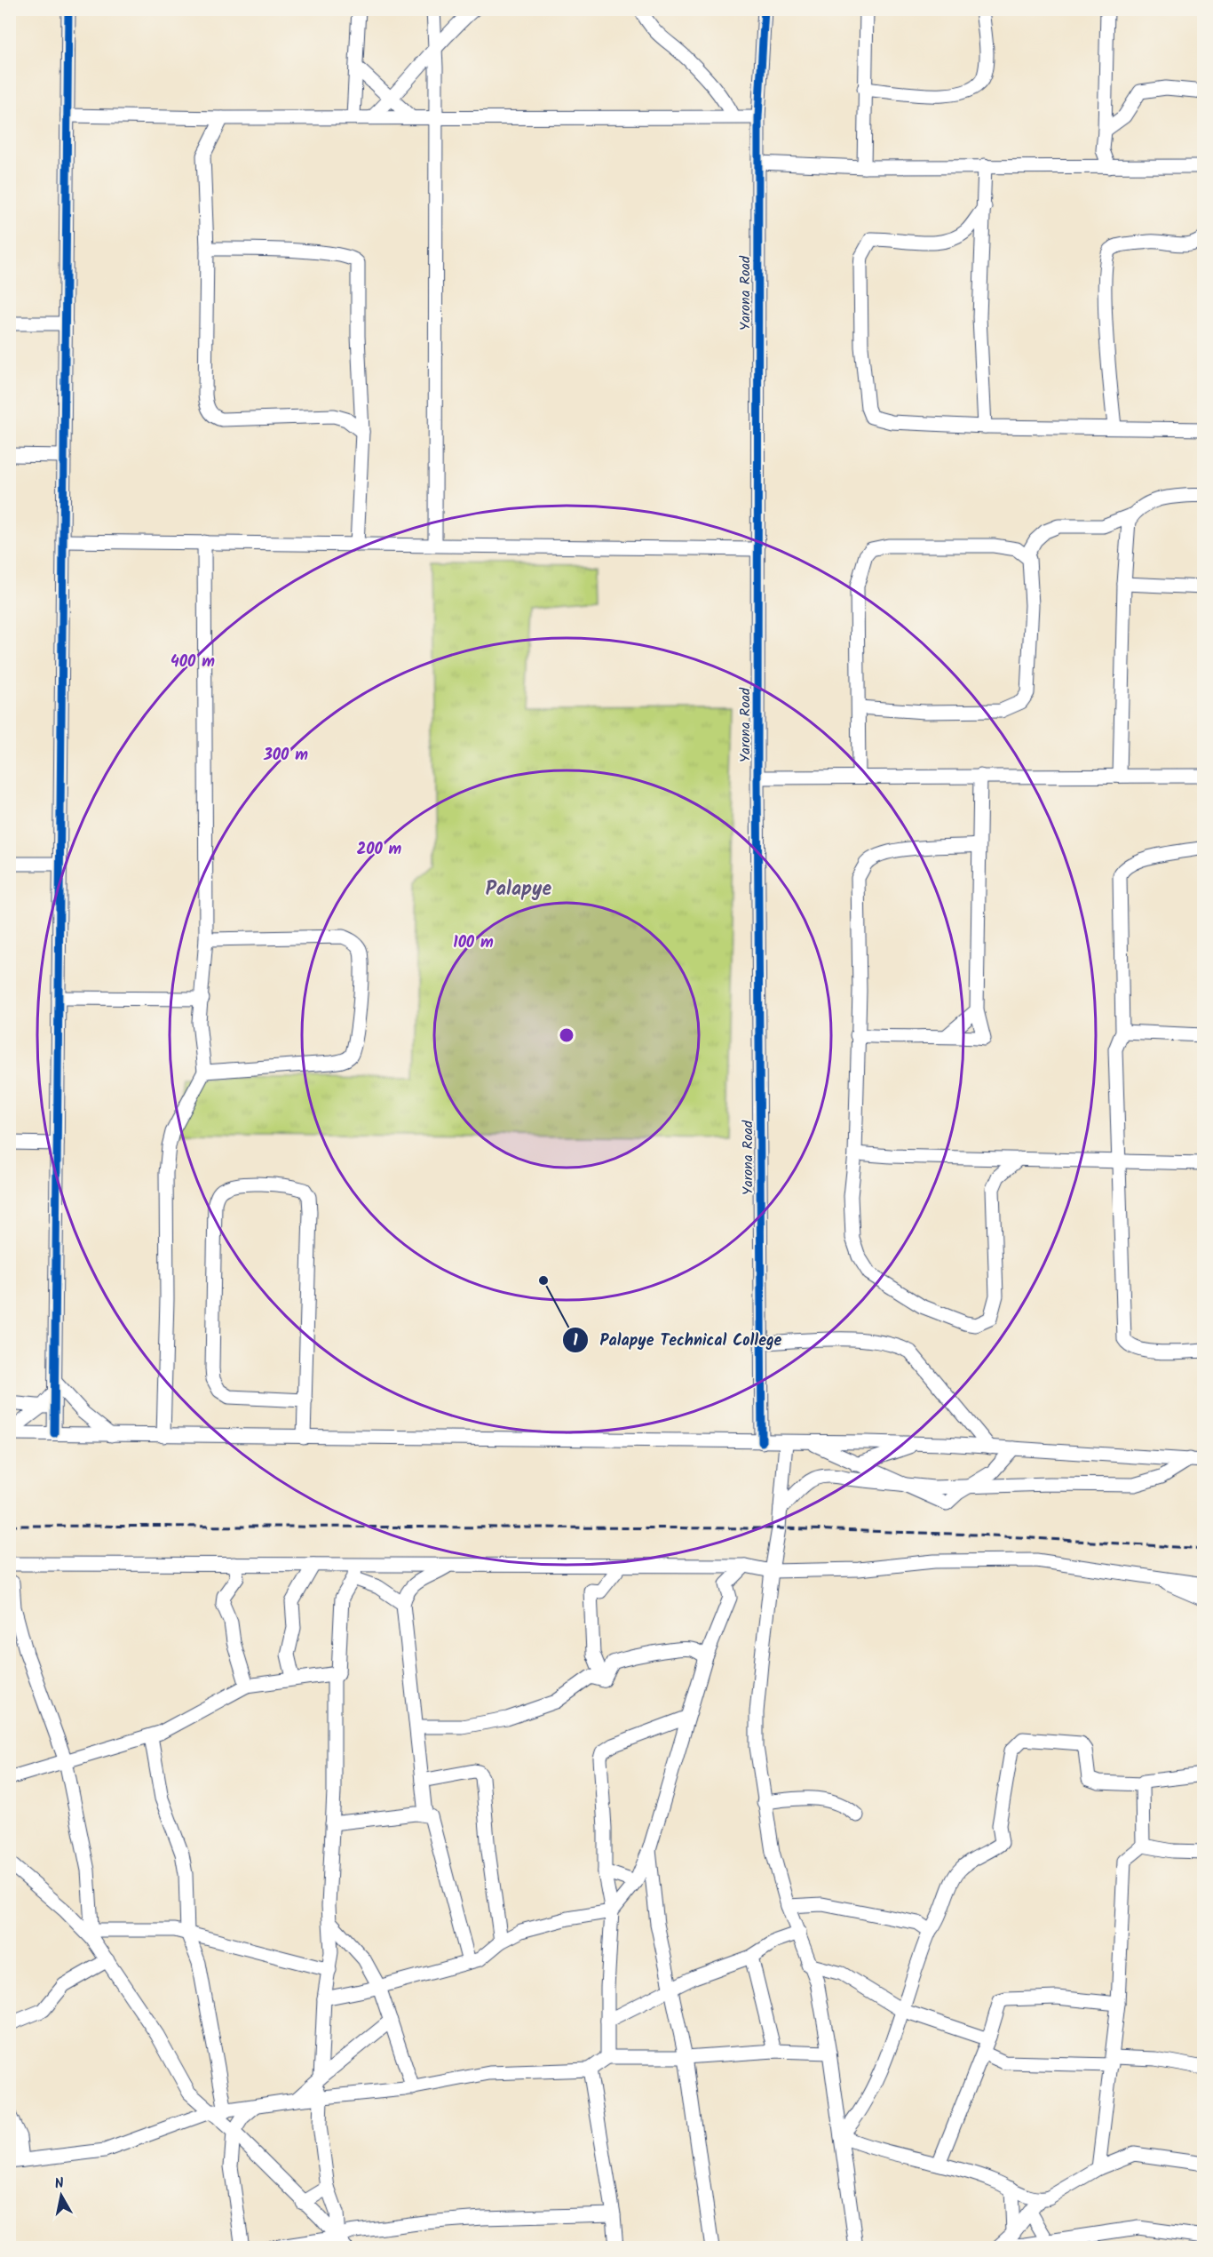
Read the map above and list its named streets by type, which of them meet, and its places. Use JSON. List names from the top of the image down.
{
  "streets": {
    "street": ["Yarona Road"]
  },
  "districts": ["Palapye"],
  "places": ["Palapye Technical College"],
  "north": "top",
  "rings": [
    "400 m",
    "300 m",
    "200 m",
    "100 m"
  ]
}
